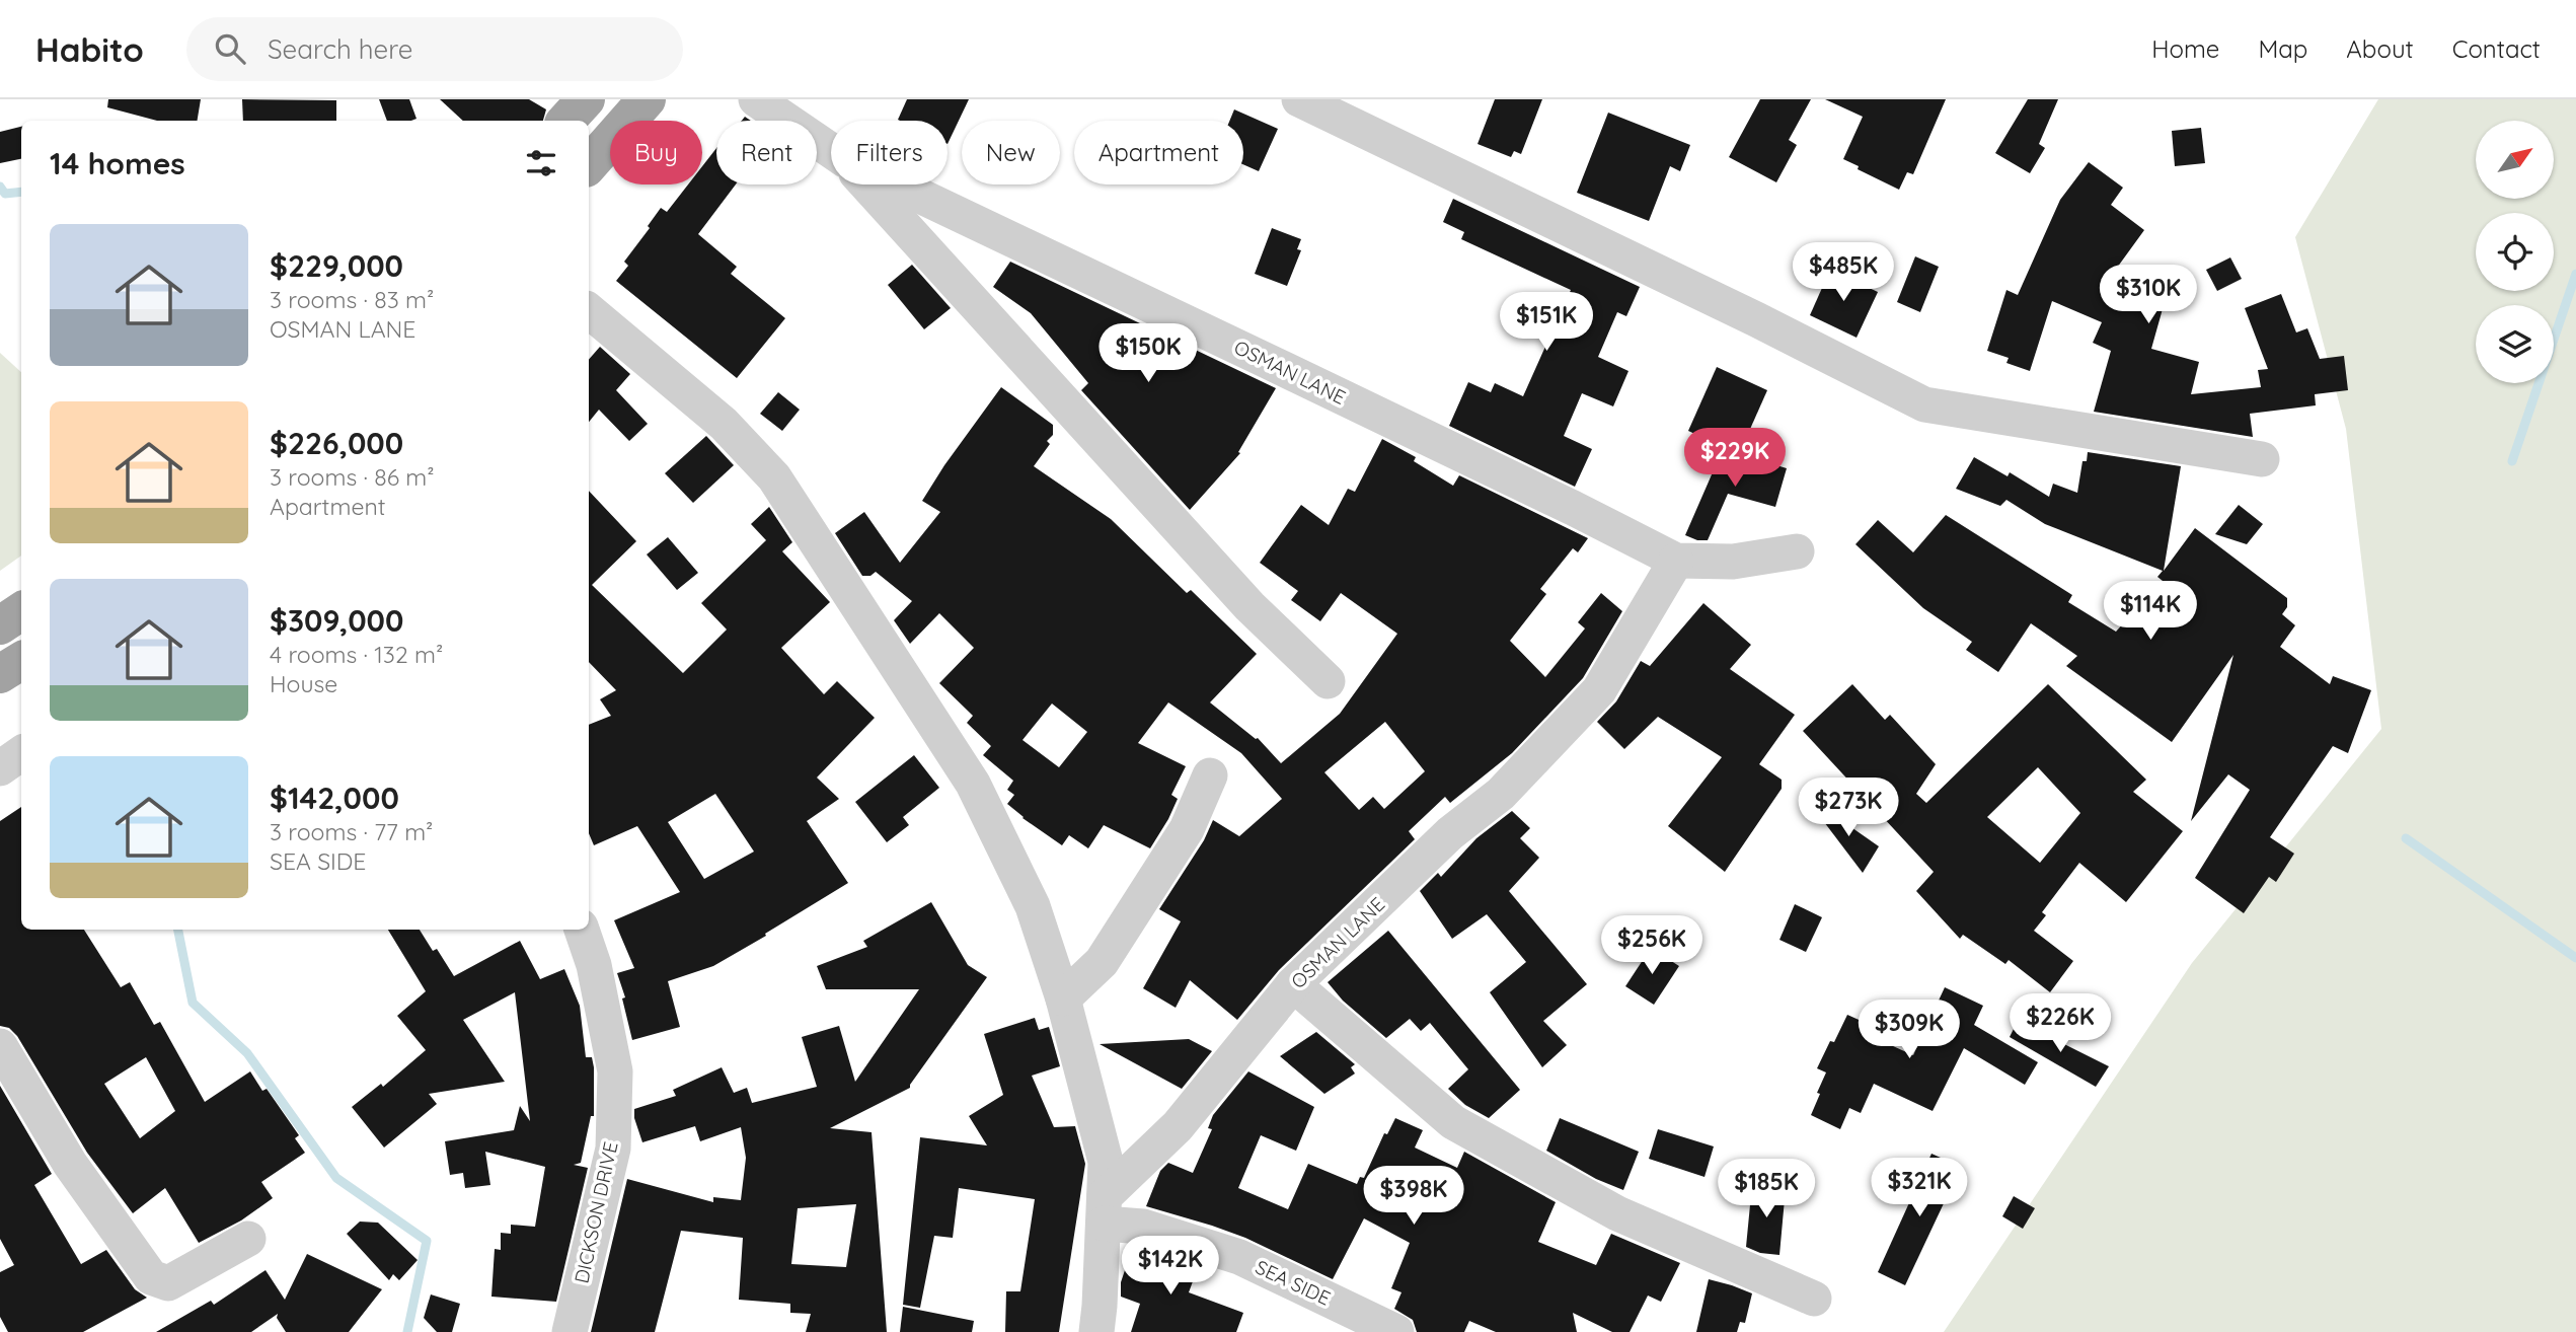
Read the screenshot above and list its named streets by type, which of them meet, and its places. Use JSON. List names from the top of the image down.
{
  "streets": {
    "street": ["OSMAN LANE", "DICKSON DRIVE", "SEA SIDE"]
  },
  "crossings": [
    ["OSMAN LANE", "SEA SIDE"]
  ],
  "north": "top right",
  "page": {
    "header": "Habito",
    "search": "Search here",
    "nav": [
      "Home",
      "Map",
      "About",
      "Contact"
    ],
    "chip": [
      "Buy",
      "Rent",
      "Filters",
      "New",
      "Apartment"
    ],
    "heading": "14 homes",
    "list": [
      {
        "name": "$229,000",
        "note": "3 rooms · 83 m² · OSMAN LANE"
      },
      {
        "name": "$226,000",
        "note": "3 rooms · 86 m² · Apartment"
      },
      {
        "name": "$309,000",
        "note": "4 rooms · 132 m² · House"
      },
      {
        "name": "$142,000",
        "note": "3 rooms · 77 m² · SEA SIDE"
      }
    ],
    "price": [
      "$485K",
      "$310K",
      "$151K",
      "$150K",
      "$229K",
      "$114K",
      "$273K",
      "$256K",
      "$226K",
      "$309K",
      "$321K",
      "$185K",
      "$398K",
      "$142K"
    ]
  }
}
